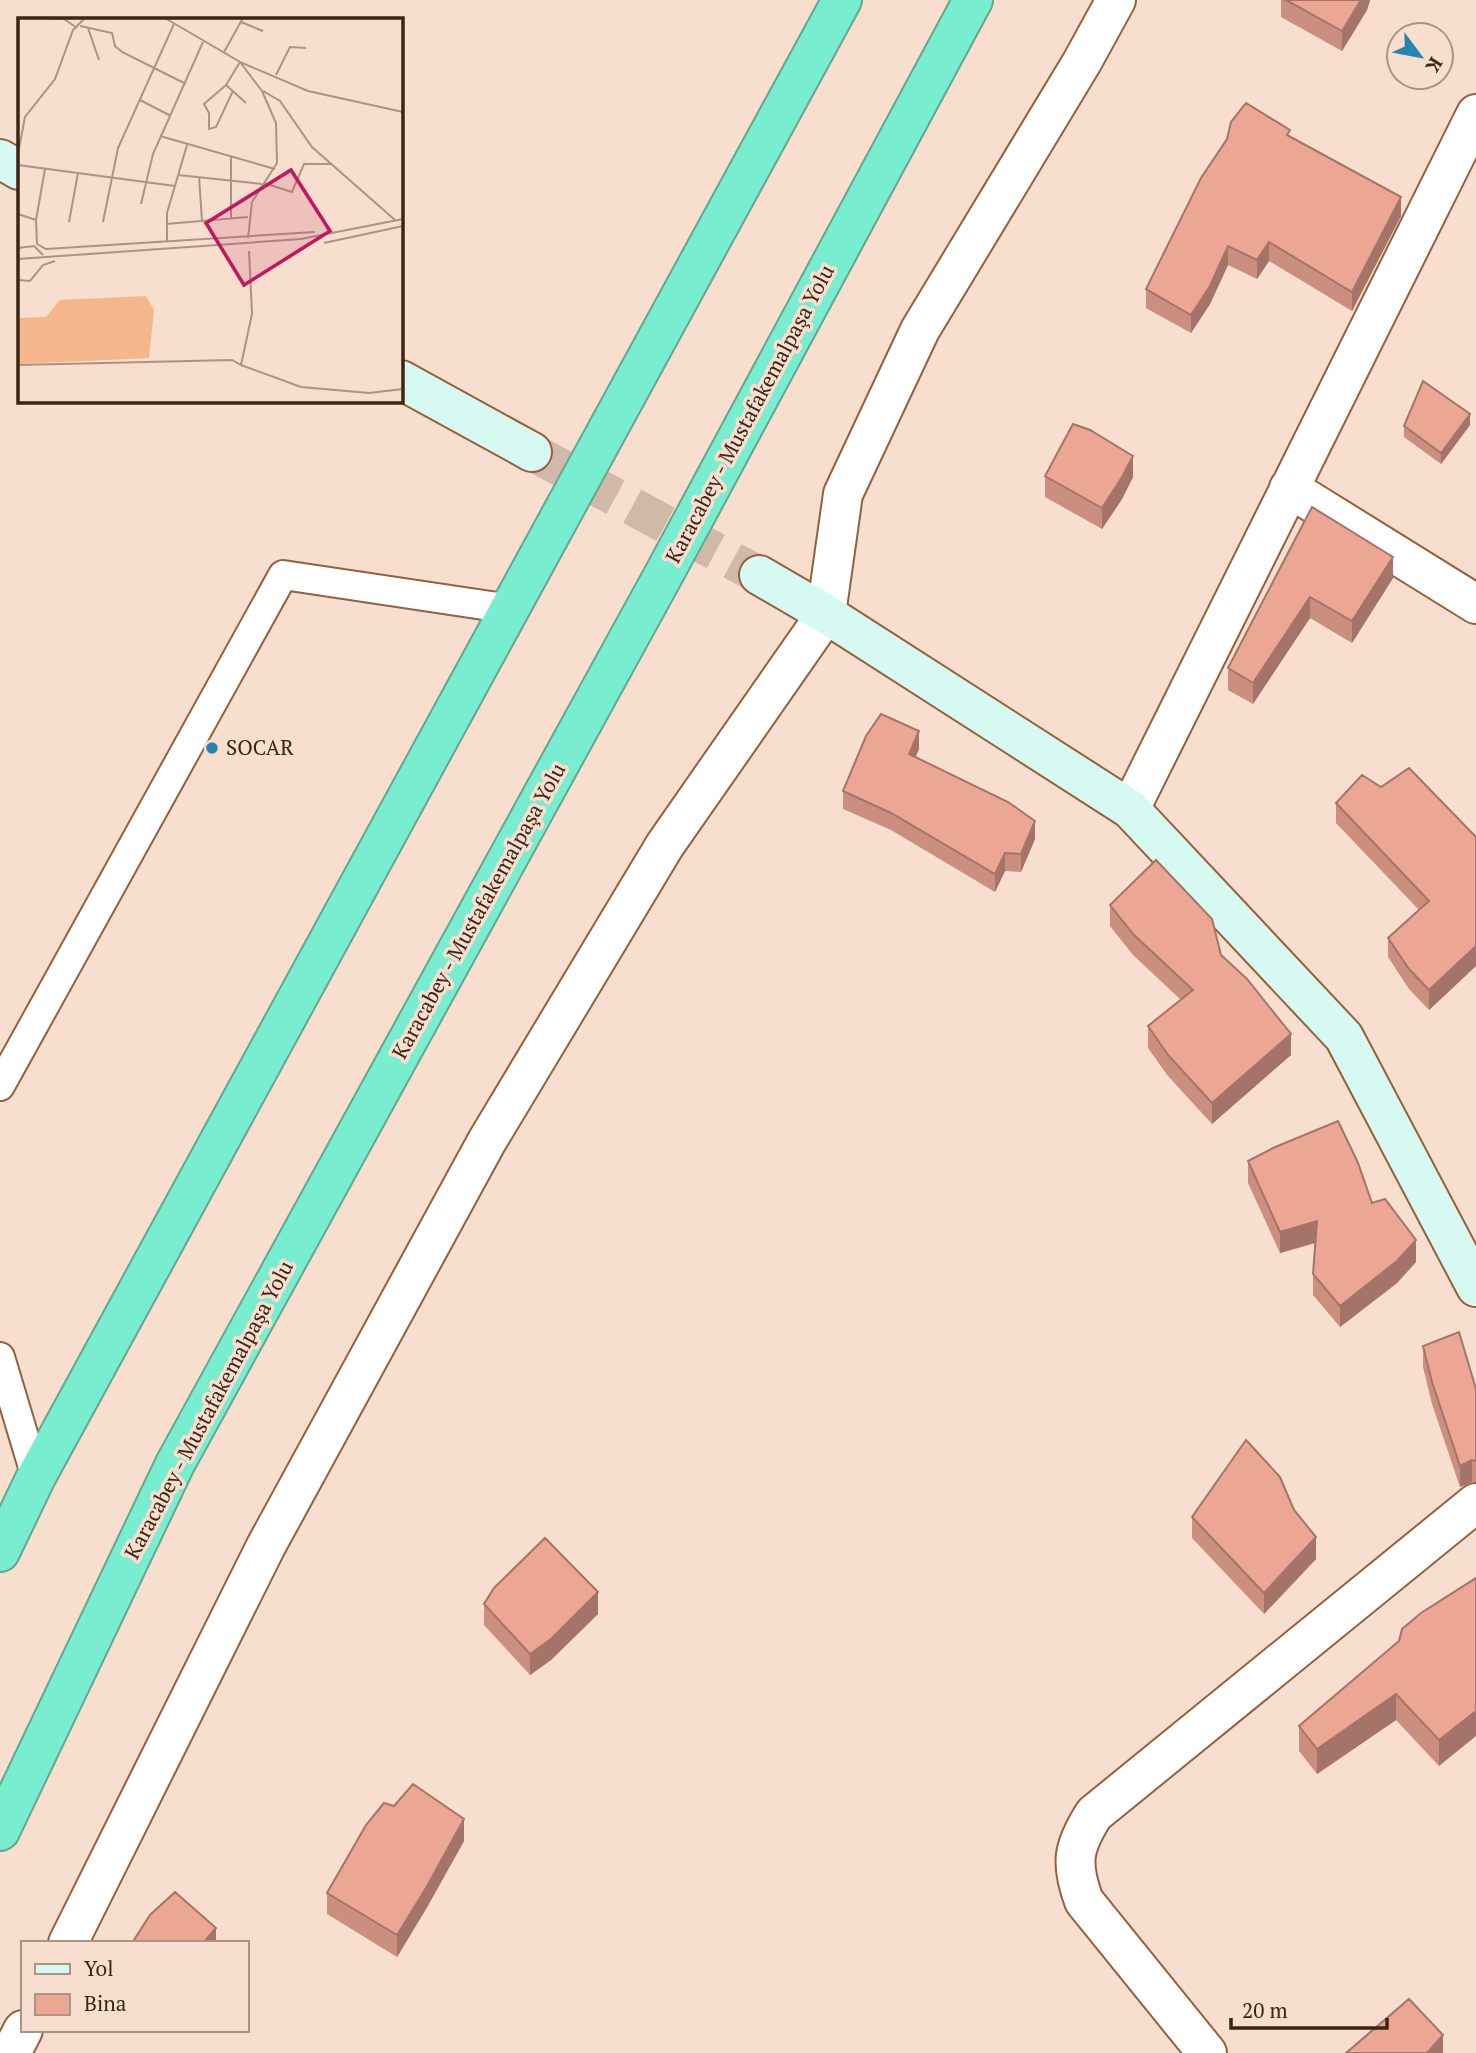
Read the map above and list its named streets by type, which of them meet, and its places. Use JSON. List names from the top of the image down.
{
  "streets": {
    "highway": ["Karacabey - Mustafakemalpaşa Yolu"]
  },
  "places": ["SOCAR"],
  "legend": ["Yol", "Bina"],
  "scale_bar": "20 m",
  "north": "bottom right"
}
